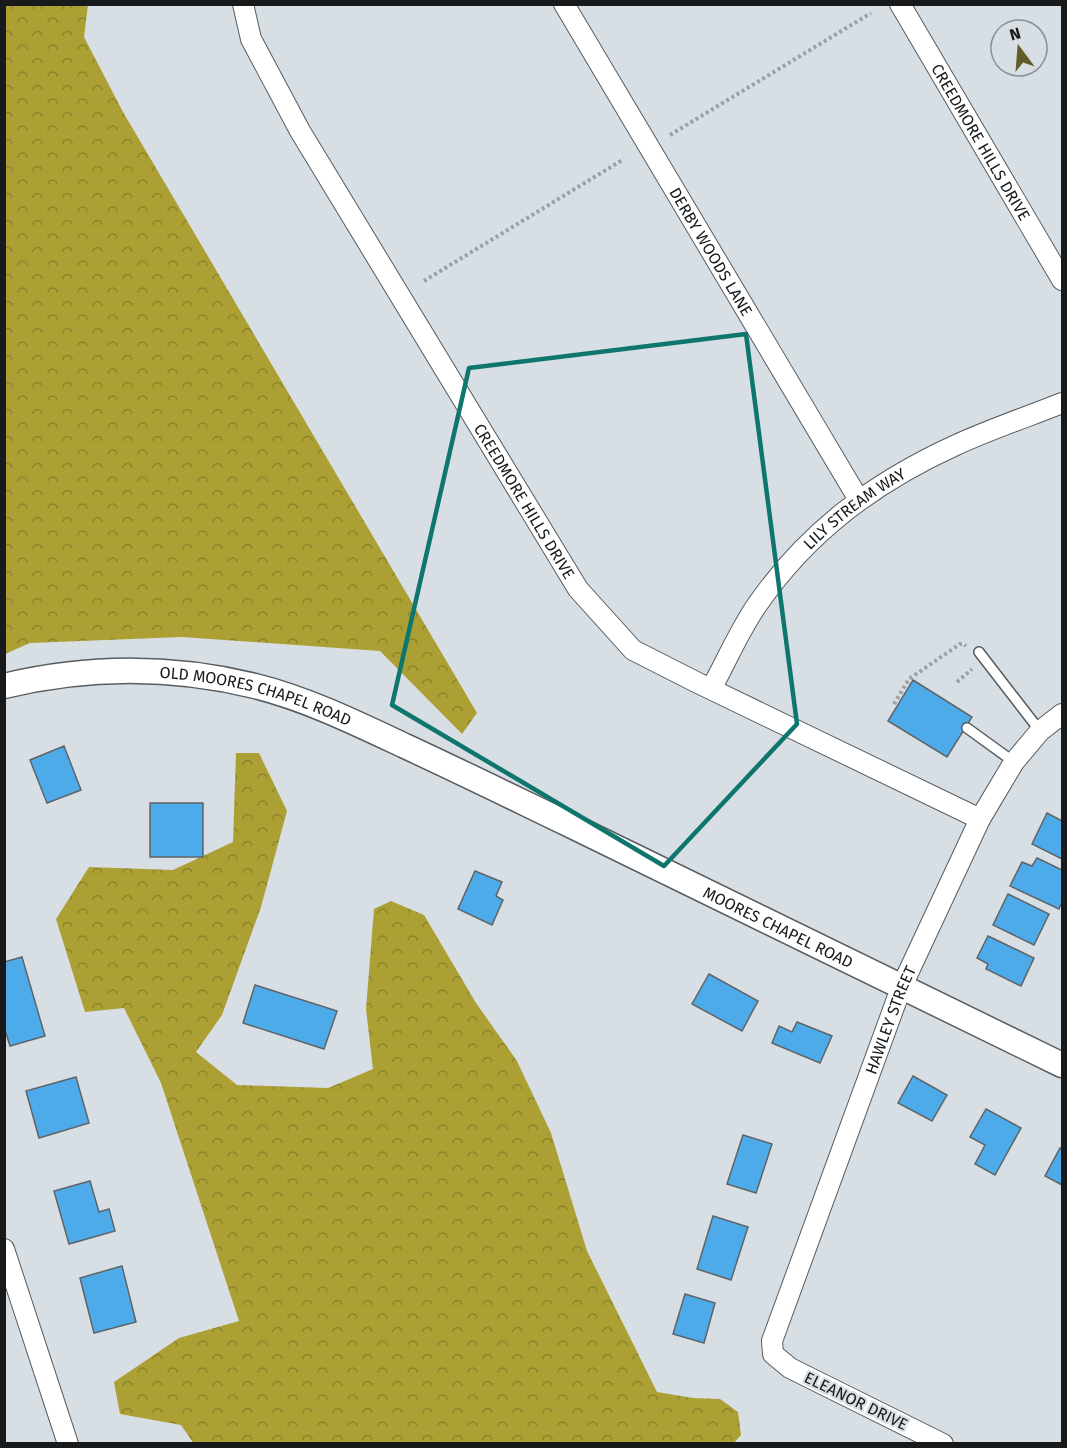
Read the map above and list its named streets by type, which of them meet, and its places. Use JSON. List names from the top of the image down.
{
  "streets": {
    "street": [
      "CREEDMORE HILLS DRIVE",
      "DERBY WOODS LANE",
      "LILY STREAM WAY",
      "OLD MOORES CHAPEL ROAD",
      "MOORES CHAPEL ROAD",
      "HAWLEY STREET",
      "ELEANOR DRIVE"
    ]
  },
  "crossings": [
    ["CREEDMORE HILLS DRIVE", "LILY STREAM WAY"],
    ["CREEDMORE HILLS DRIVE", "HAWLEY STREET"],
    ["DERBY WOODS LANE", "LILY STREAM WAY"],
    ["OLD MOORES CHAPEL ROAD", "MOORES CHAPEL ROAD"],
    ["MOORES CHAPEL ROAD", "HAWLEY STREET"],
    ["HAWLEY STREET", "ELEANOR DRIVE"]
  ],
  "north": "top"
}
